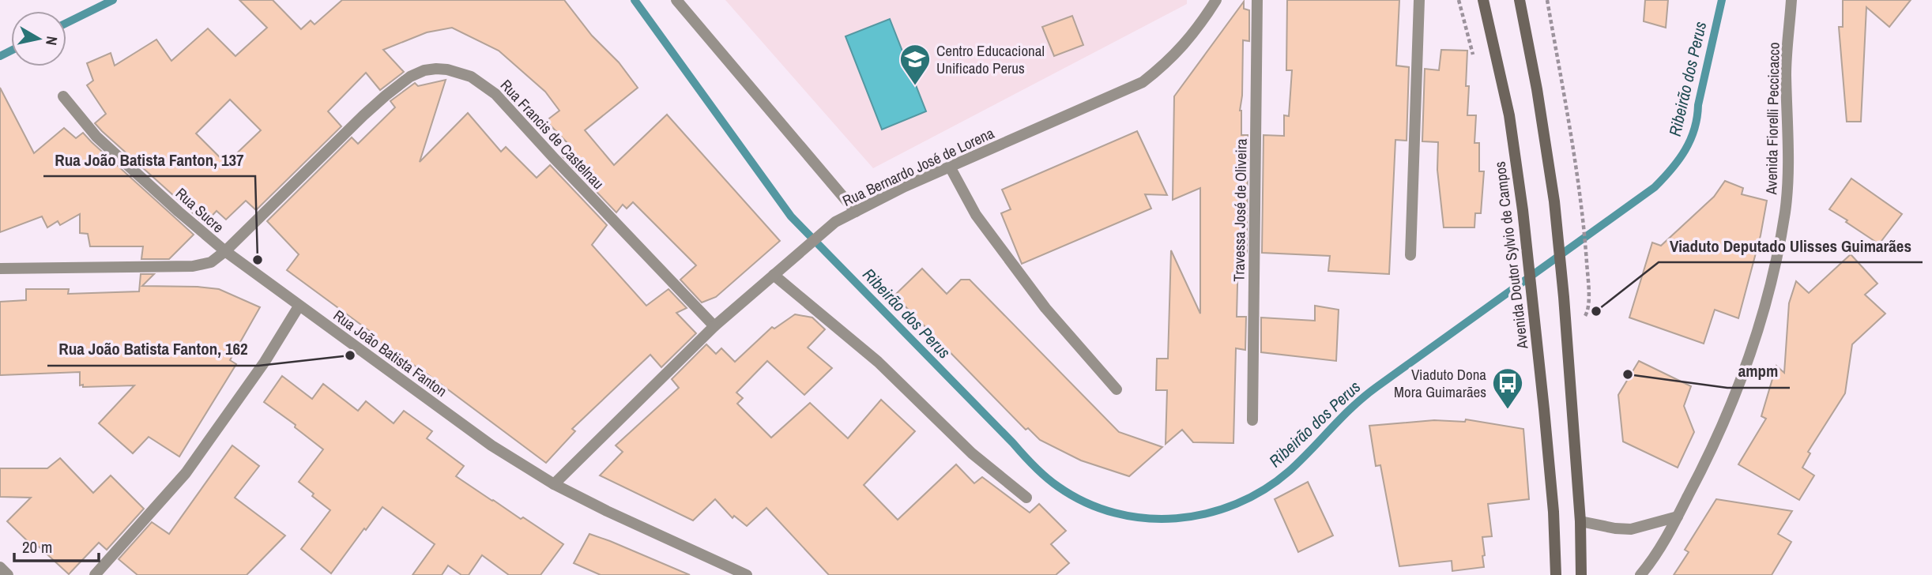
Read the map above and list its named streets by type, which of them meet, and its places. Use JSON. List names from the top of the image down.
{
  "streets": {
    "main road": ["Avenida Doutor Sylvio de Campos"],
    "street": [
      "Avenida Fiorelli Peccicacco",
      "Rua Francis de Castelnau",
      "Rua Bernardo José de Lorena",
      "Rua Sucre",
      "Travessa José de Oliveira",
      "Rua João Batista Fanton"
    ]
  },
  "crossings": [
    ["Rua Francis de Castelnau", "Rua Bernardo José de Lorena"],
    ["Rua Francis de Castelnau", "Rua Sucre"],
    ["Rua Francis de Castelnau", "Rua João Batista Fanton"],
    ["Rua Bernardo José de Lorena", "Rua João Batista Fanton"],
    ["Rua Sucre", "Rua João Batista Fanton"]
  ],
  "water": ["Ribeirão dos Perus"],
  "places": {
    "school or university": ["Centro Educacional Unificado Perus"],
    "other": [
      "Rua João Batista Fanton, 137",
      "Viaduto Deputado Ulisses Guimarães",
      "Rua João Batista Fanton, 162",
      "ampm"
    ],
    "bus stop": ["Viaduto Dona Mora Guimarães"]
  },
  "scale_bar": "20 m",
  "north": "right"
}
